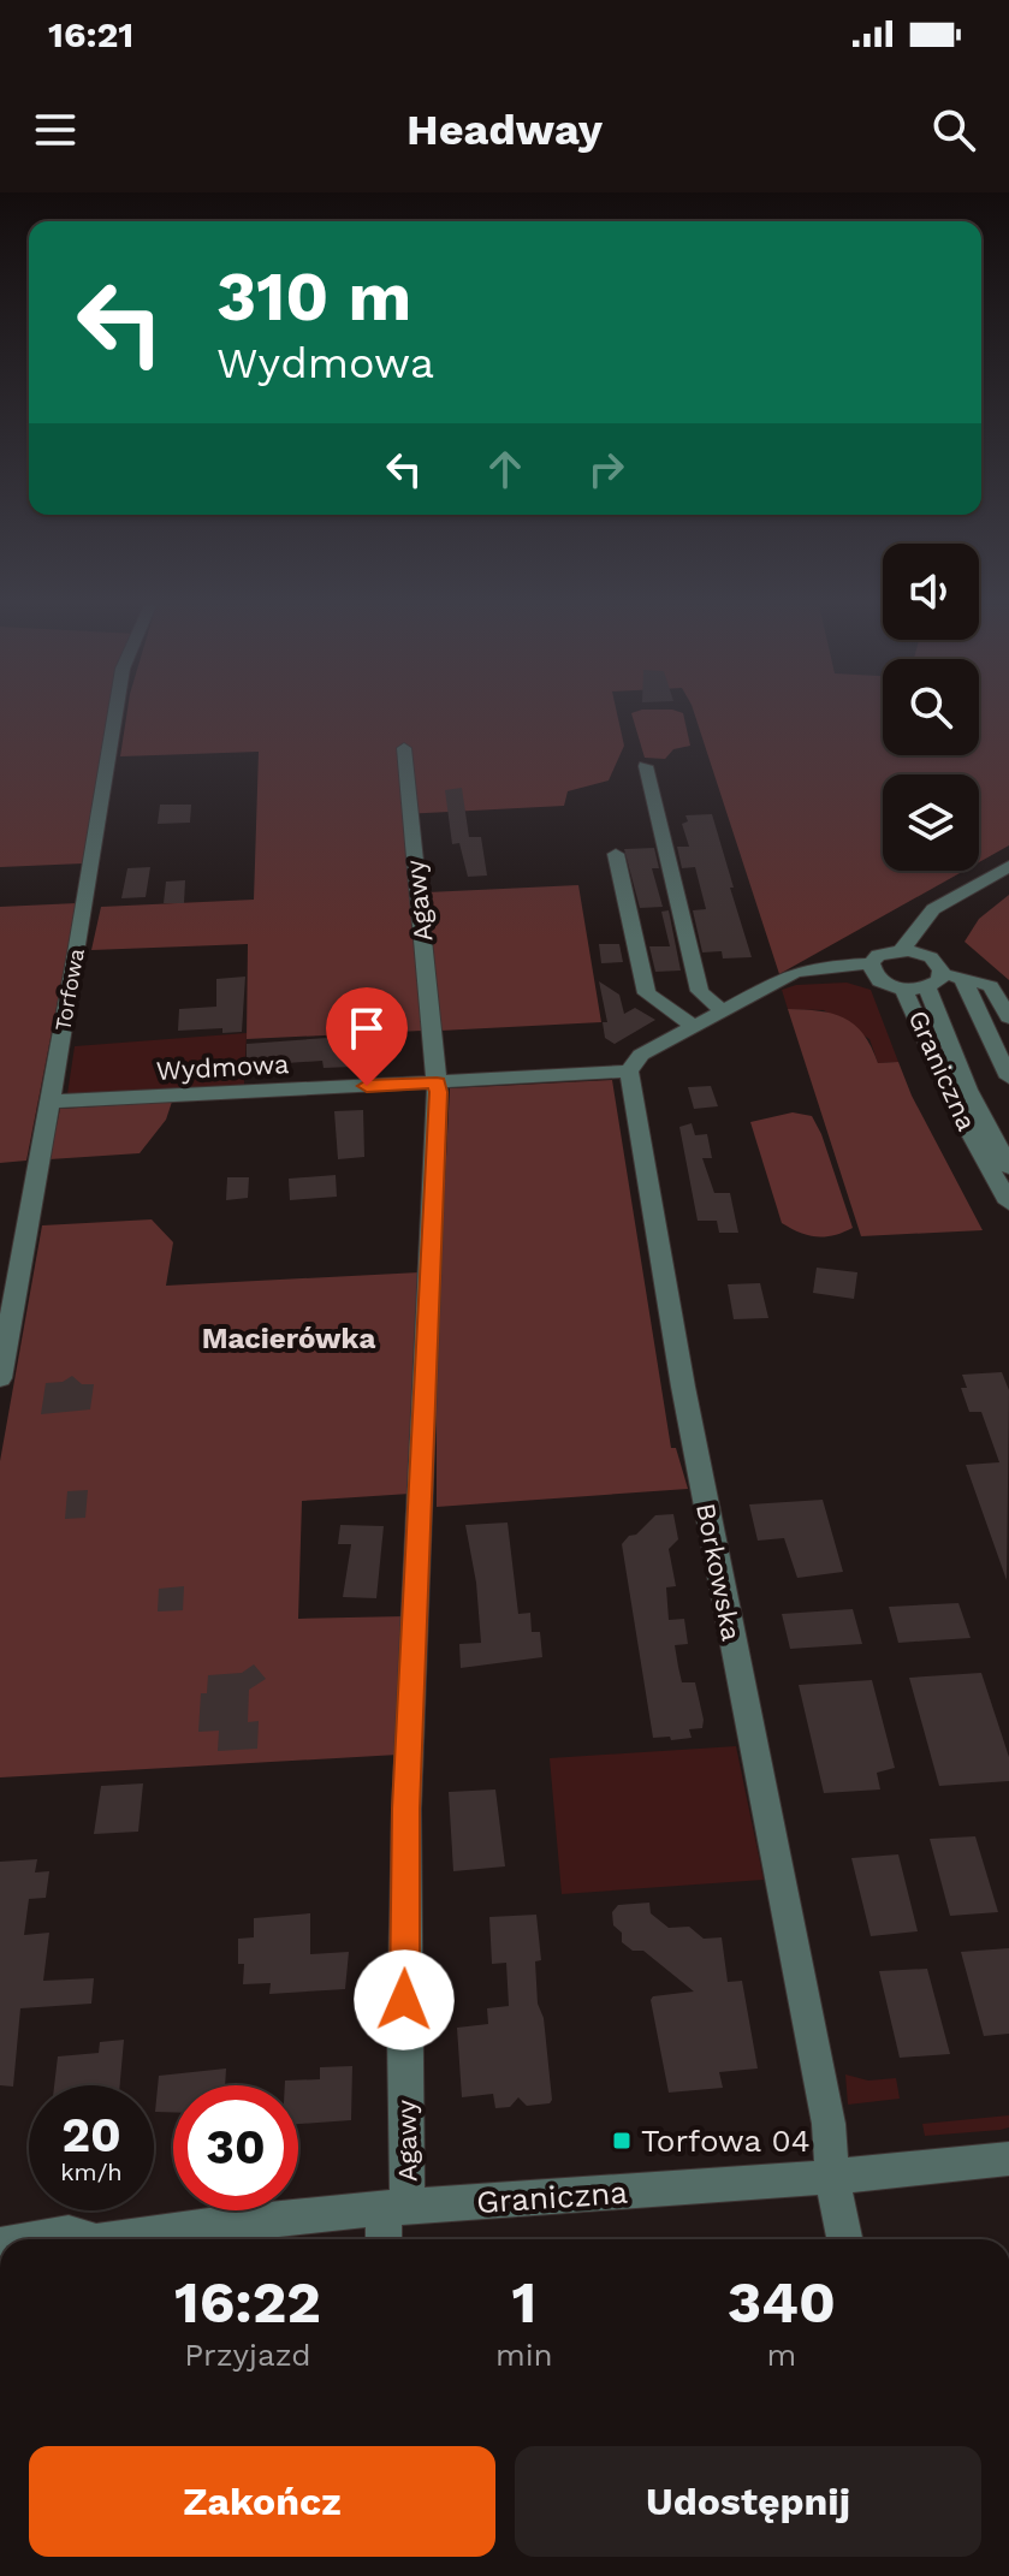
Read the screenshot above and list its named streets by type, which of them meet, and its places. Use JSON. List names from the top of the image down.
{
  "streets": {
    "street": [
      "Agawy",
      "Torfowa",
      "Wydmowa",
      "Graniczna",
      "Borkowska"
    ]
  },
  "crossings": [
    ["Agawy", "Wydmowa"],
    ["Agawy", "Graniczna"],
    ["Torfowa", "Wydmowa"],
    ["Wydmowa", "Borkowska"],
    ["Graniczna", "Borkowska"]
  ],
  "districts": ["Macierówka"],
  "places": {
    "transit": ["Torfowa 04"]
  },
  "page": {
    "status": "16:21",
    "header": "Headway",
    "turn": ["310 m", "Wydmowa"],
    "speed": "20 km/h",
    "limit": "30",
    "eta": [
      "16:22",
      "Przyjazd",
      "1",
      "min",
      "340",
      "m"
    ],
    "buttons": ["Zakończ", "Udostępnij"]
  }
}
